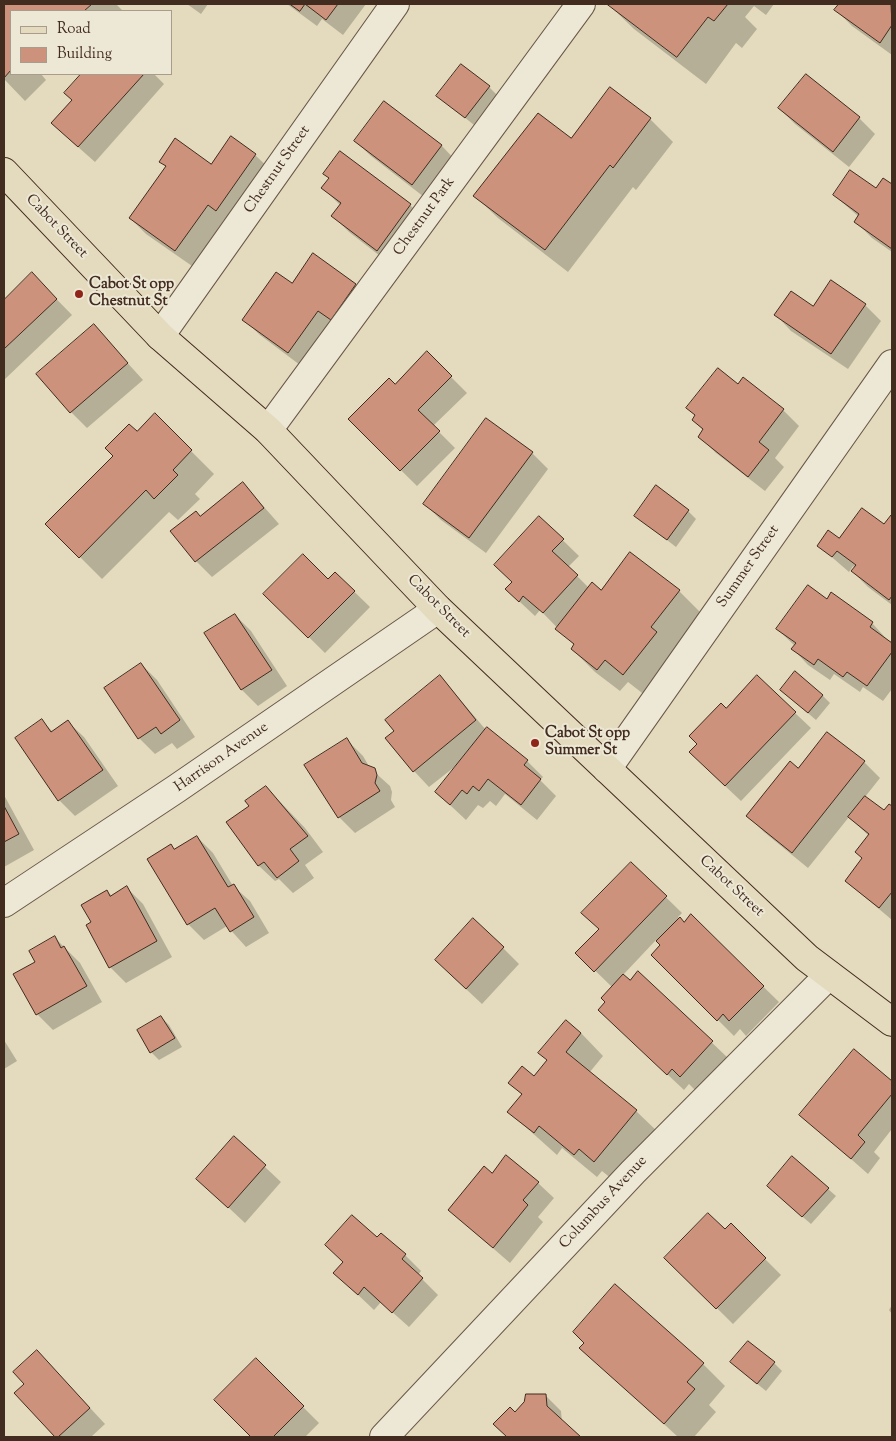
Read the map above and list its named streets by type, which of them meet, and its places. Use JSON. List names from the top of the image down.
{
  "streets": {
    "main road": ["Cabot Street"],
    "street": [
      "Chestnut Street",
      "Chestnut Park",
      "Summer Street",
      "Harrison Avenue",
      "Columbus Avenue"
    ]
  },
  "crossings": [
    ["Chestnut Street", "Cabot Street"],
    ["Chestnut Park", "Cabot Street"],
    ["Cabot Street", "Summer Street"],
    ["Cabot Street", "Harrison Avenue"],
    ["Cabot Street", "Columbus Avenue"]
  ],
  "places": ["Cabot St opp Chestnut St", "Cabot St opp Summer St"],
  "legend": ["Road", "Building"]
}
